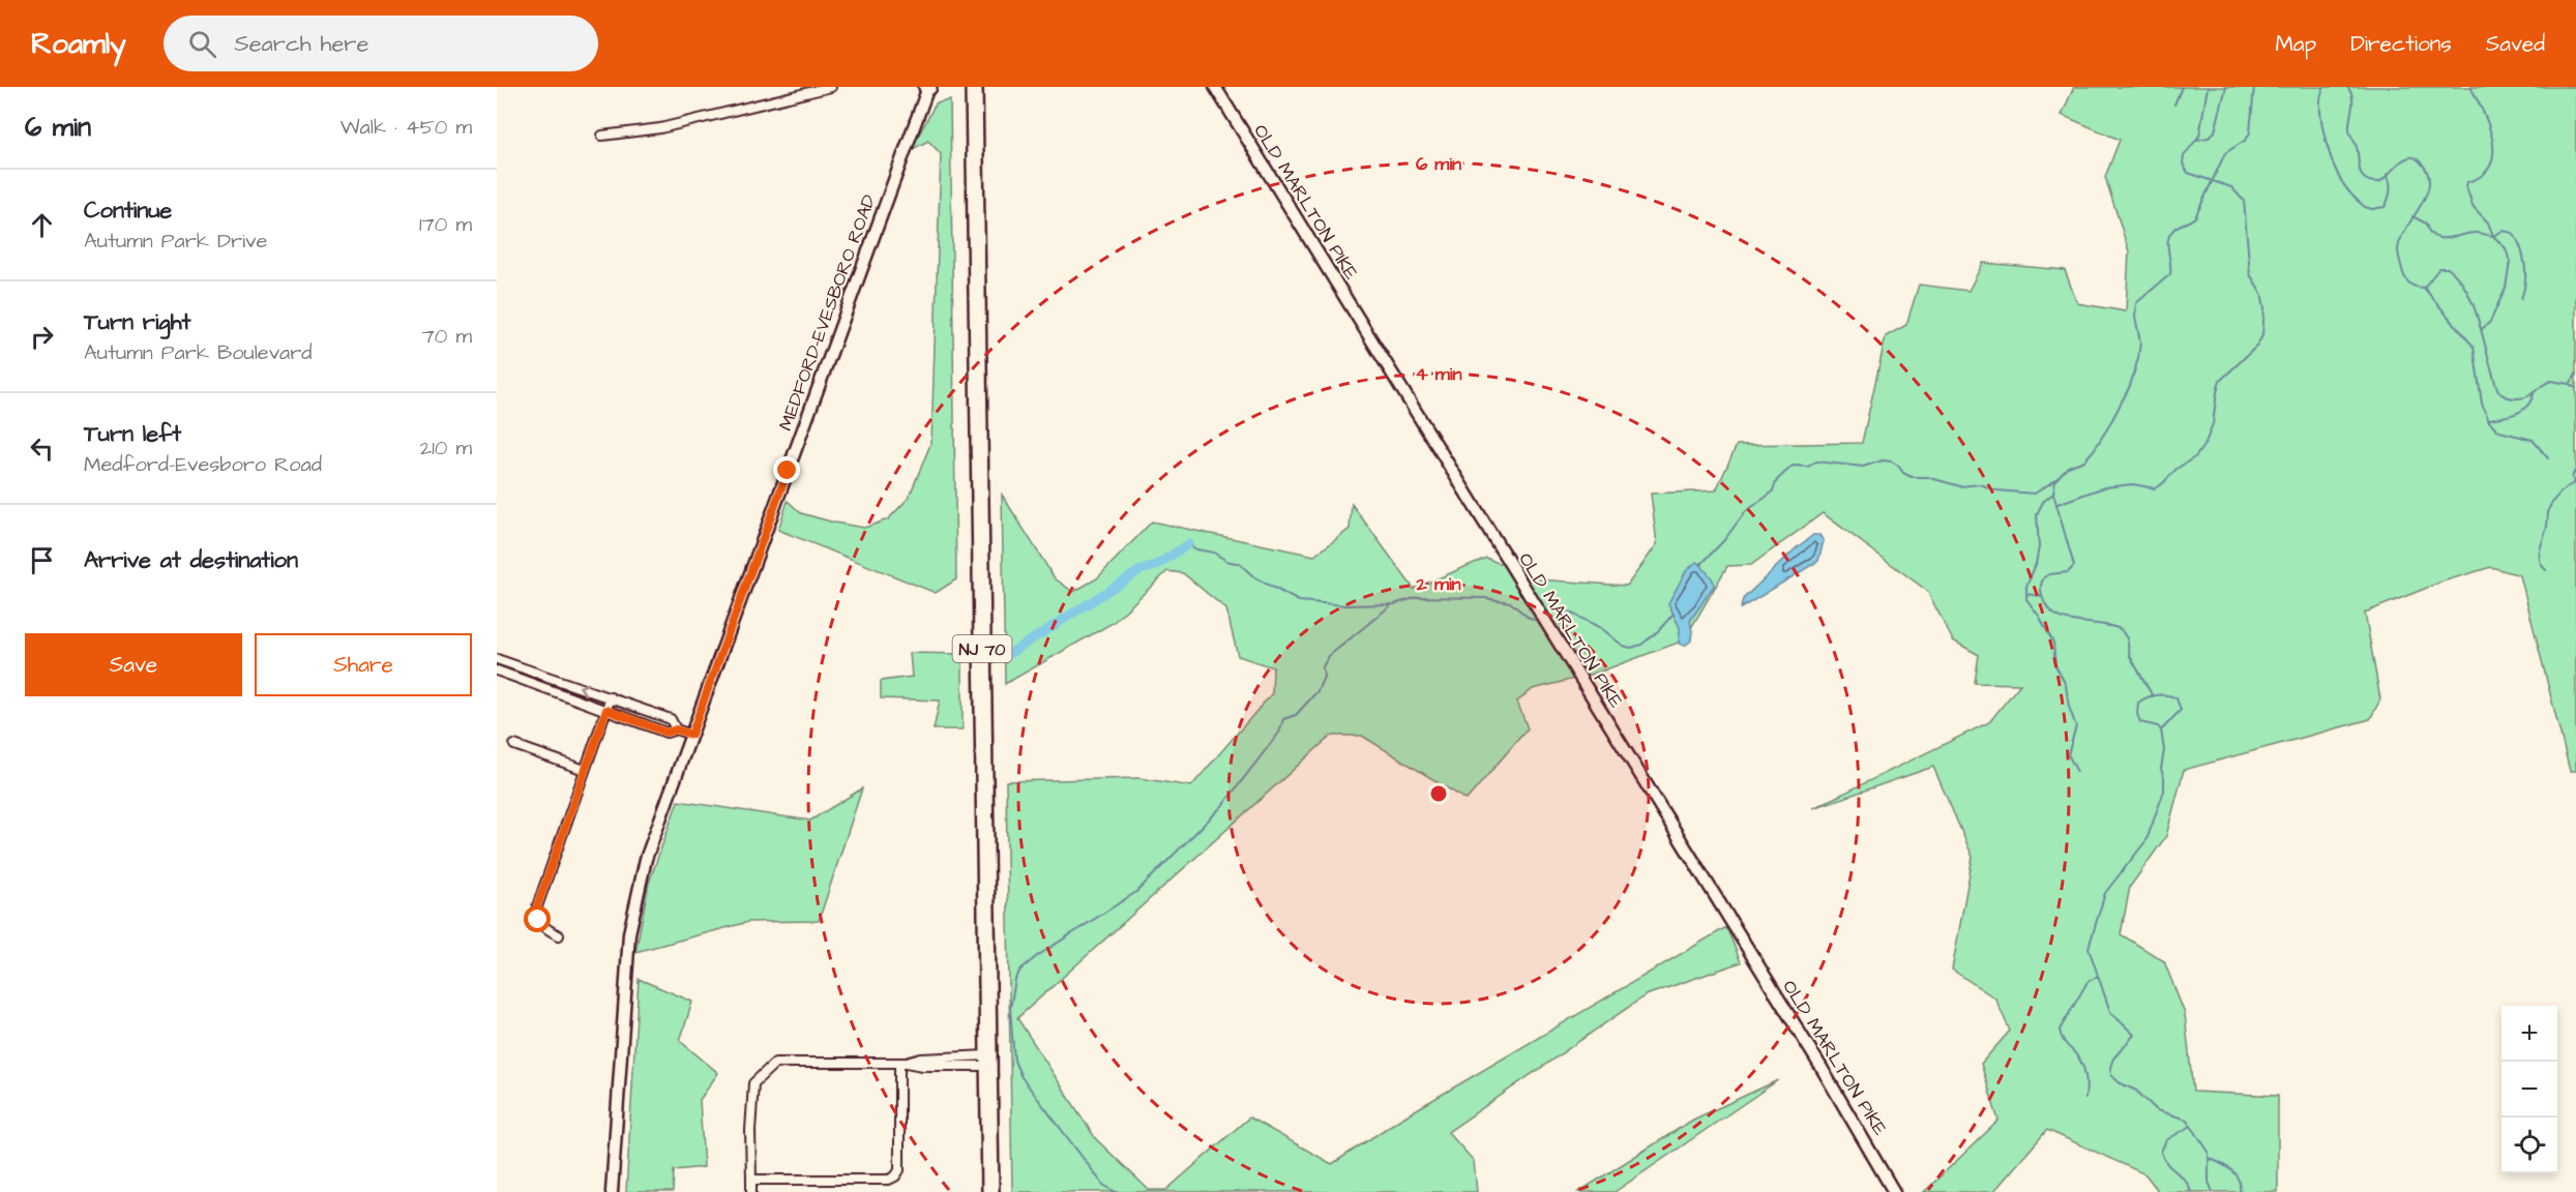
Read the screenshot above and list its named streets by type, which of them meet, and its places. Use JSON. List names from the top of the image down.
{
  "streets": {
    "highway": ["NJ 70"],
    "street": ["OLD MARLTON PIKE", "MEDFORD-EVESBORO ROAD"]
  },
  "page": {
    "header": "Roamly",
    "search": "Search here",
    "nav": ["Map", "Directions", "Saved"],
    "heading": ["6 min", "Walk · 450 m"],
    "list": [
      ["Continue", "Autumn Park Drive", "170 m"],
      ["Turn right", "Autumn Park Boulevard", "70 m"],
      ["Turn left", "Medford-Evesboro Road", "210 m"],
      "Arrive at destination"
    ],
    "buttons": ["Save", "Share"],
    "map_buttons": ["+", "−"]
  },
  "rings": ["6 min", "4 min", "2 min"]
}
